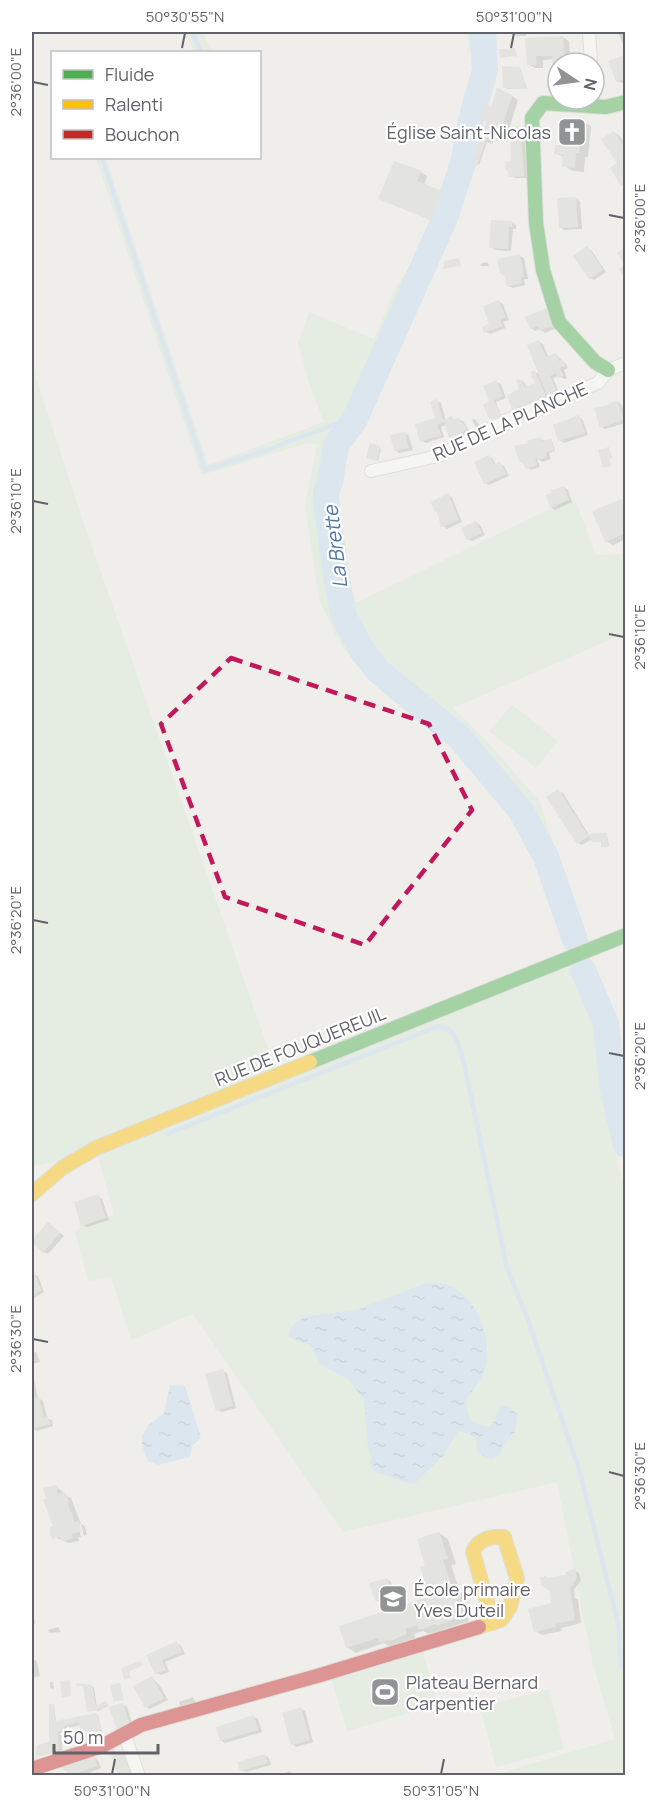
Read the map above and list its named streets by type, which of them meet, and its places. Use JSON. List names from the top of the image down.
{
  "streets": {
    "street": ["RUE DE LA PLANCHE", "RUE DE FOUQUEREUIL"]
  },
  "water": ["La Brette"],
  "places": {
    "church": ["Église Saint-Nicolas"],
    "school or university": ["École primaire Yves Duteil"],
    "sports": ["Plateau Bernard Carpentier"]
  },
  "legend": ["Fluide", "Ralenti", "Bouchon"],
  "scale_bar": "50 m",
  "north": "right",
  "coordinates": [
    "50°30'55\"N",
    "50°31'00\"N",
    "2°36'00\"E",
    "2°36'10\"E",
    "2°36'20\"E",
    "2°36'30\"E",
    "50°31'05\"N"
  ]
}
